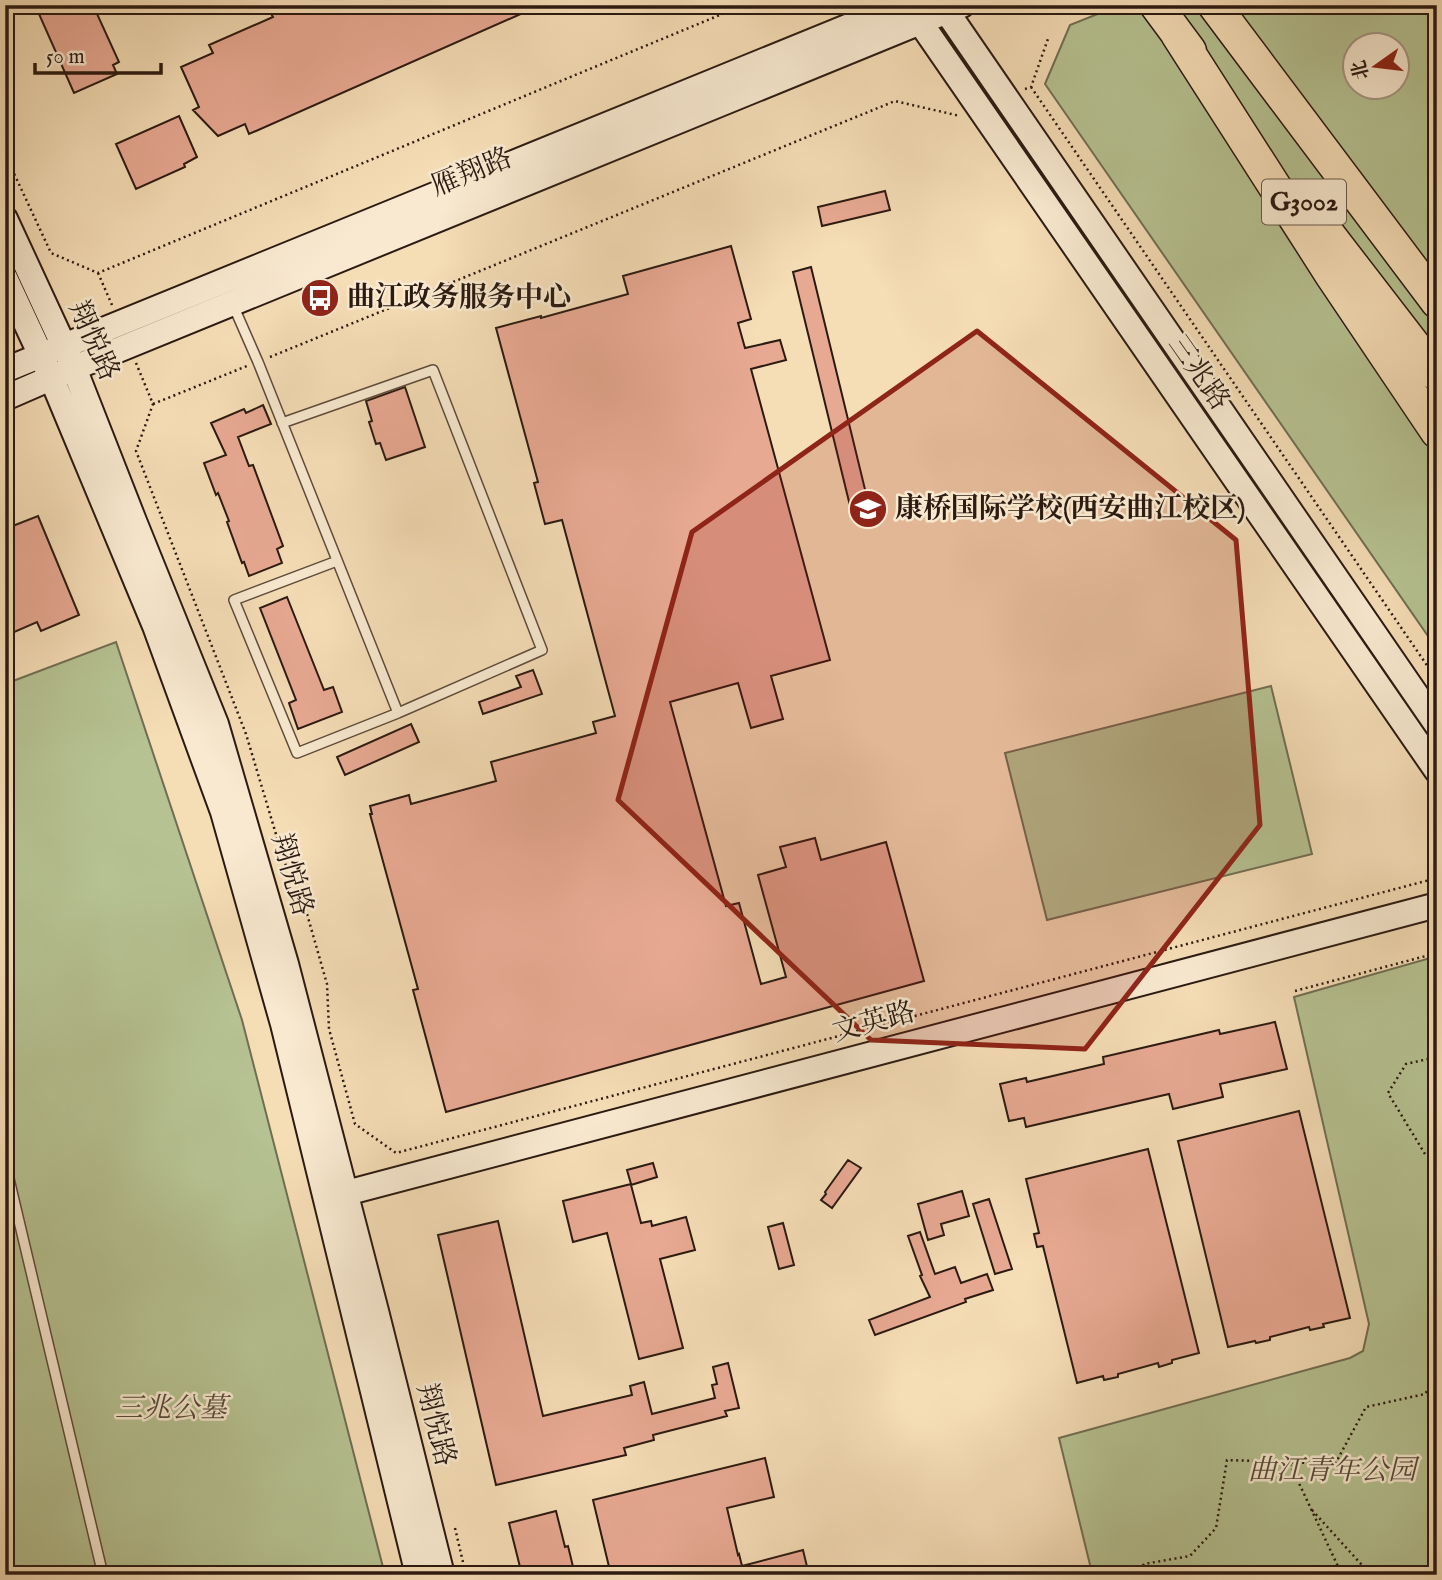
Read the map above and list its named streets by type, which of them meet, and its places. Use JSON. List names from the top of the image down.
{
  "streets": {
    "highway": ["G3002"],
    "street": [
      "雁翔路",
      "翔悦路",
      "三兆路",
      "文英路"
    ]
  },
  "crossings": [
    ["雁翔路", "翔悦路"],
    ["雁翔路", "三兆路"],
    ["翔悦路", "文英路"]
  ],
  "parks": ["三兆公墓", "曲江青年公园"],
  "places": {
    "bus stop": ["曲江政务服务中心"],
    "school or university": ["康桥国际学校(西安曲江校区)"]
  },
  "scale_bar": "50 m",
  "north": "left"
}
